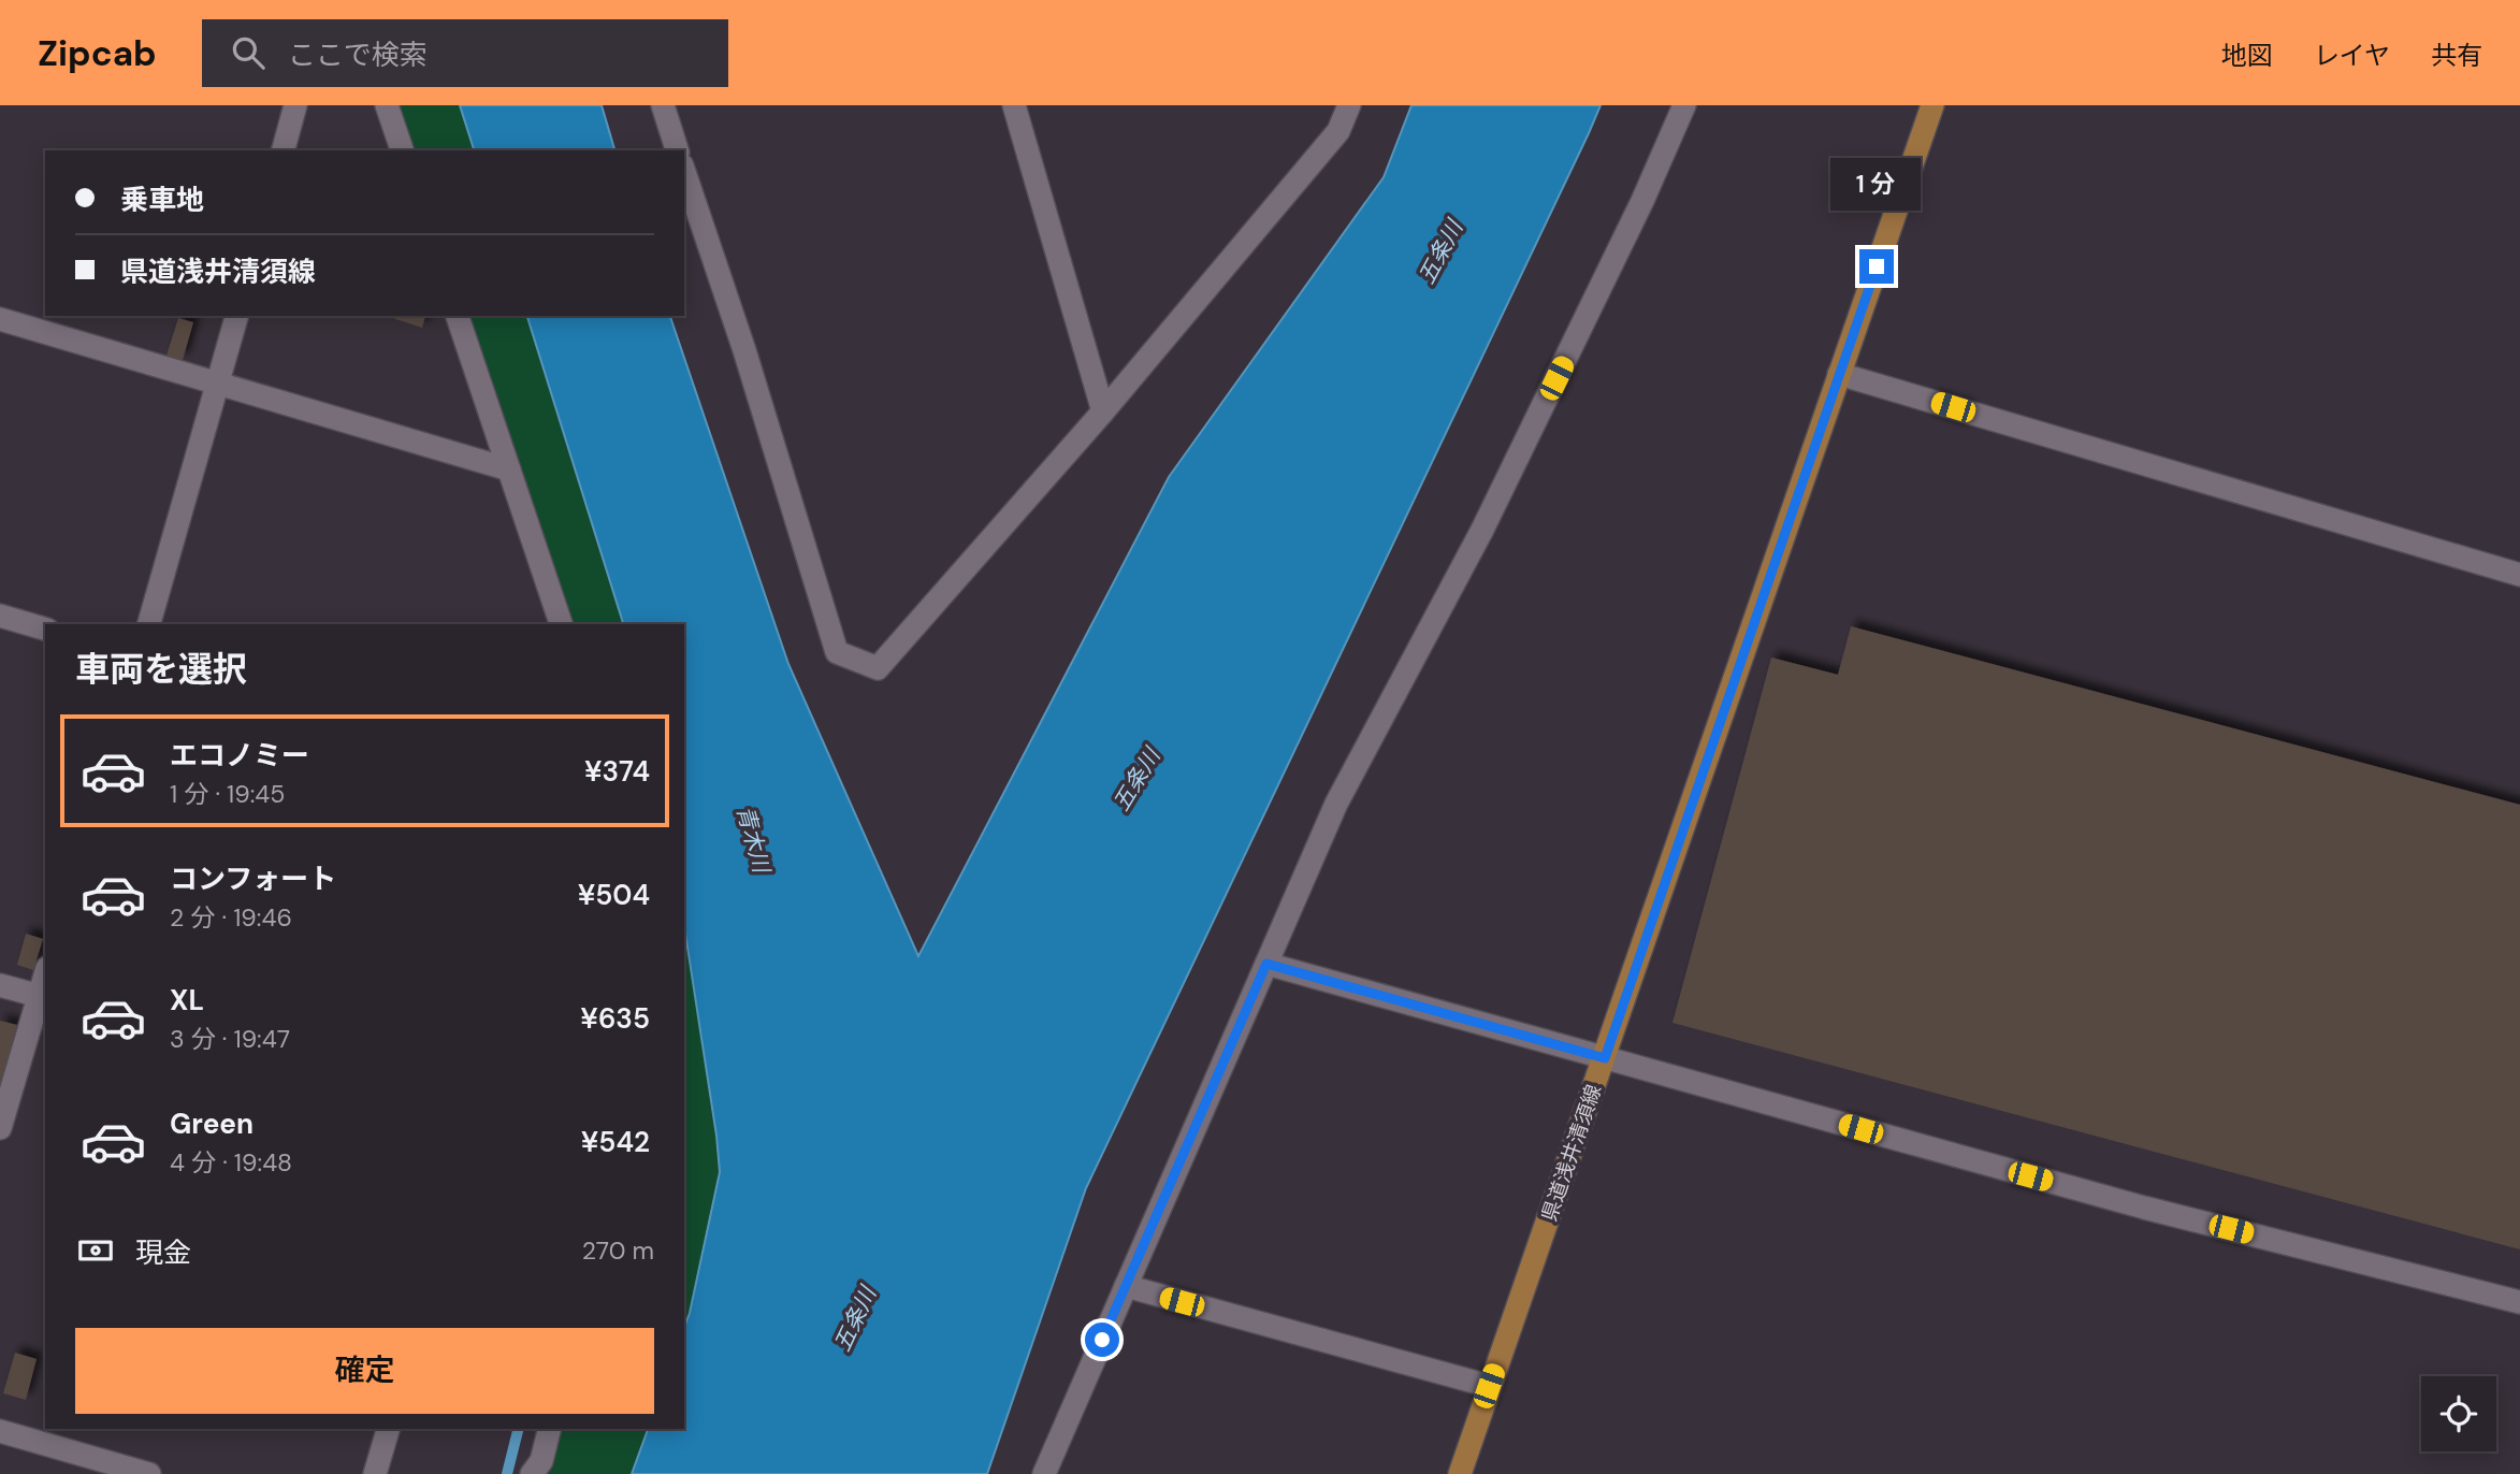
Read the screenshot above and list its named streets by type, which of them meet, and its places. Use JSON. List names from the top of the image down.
{
  "streets": {
    "main road": ["県道浅井清須線"]
  },
  "water": ["五条川", "青木川"],
  "page": {
    "header": "Zipcab",
    "search": "ここで検索",
    "nav": ["地図", "レイヤ", "共有"],
    "banner": ["乗車地", "県道浅井清須線"],
    "bubble": "1 分",
    "heading": "車両を選択",
    "list": [
      {
        "name": "エコノミー",
        "note": "1 分 · 19:45",
        "value": "¥374"
      },
      {
        "name": "コンフォート",
        "note": "2 分 · 19:46",
        "value": "¥504"
      },
      {
        "name": "XL",
        "note": "3 分 · 19:47",
        "value": "¥635"
      },
      {
        "name": "Green",
        "note": "4 分 · 19:48",
        "value": "¥542"
      }
    ],
    "pay": ["現金", "270 m"],
    "buttons": "確定"
  }
}
